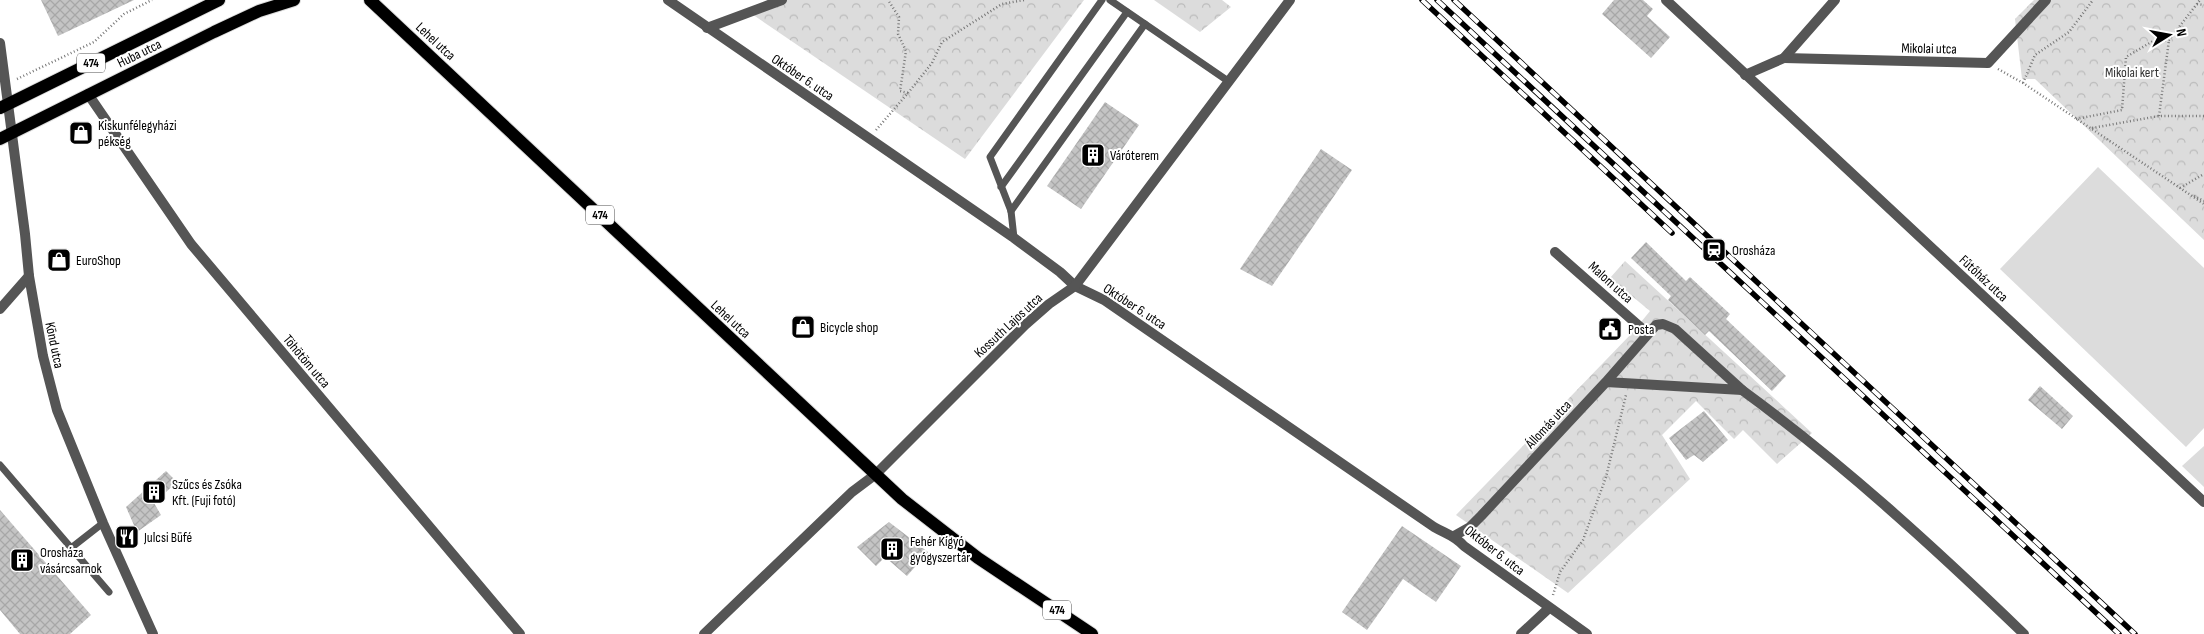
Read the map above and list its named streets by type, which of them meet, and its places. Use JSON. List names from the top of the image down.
{
  "streets": {
    "main road": ["Lehel utca", "Huba utca", "474"],
    "street": [
      "Mikolai utca",
      "Október 6. utca",
      "Fűtőház utca",
      "Malom utca",
      "Kossuth Lajos utca",
      "Könd utca",
      "Töhötöm utca",
      "Állomás utca"
    ]
  },
  "crossings": [
    ["Lehel utca", "Kossuth Lajos utca"],
    ["Huba utca", "Könd utca"],
    ["Huba utca", "Töhötöm utca"],
    ["Október 6. utca", "Kossuth Lajos utca"],
    ["Október 6. utca", "Állomás utca"],
    ["Malom utca", "Állomás utca"]
  ],
  "parks": ["Mikolai kert"],
  "places": {
    "shop": ["Kiskunfélegyházi pékség", "EuroShop", "Bicycle shop"],
    "building": [
      "Váróterem",
      "Szűcs és Zsóka Kft. (Fuji fotó)",
      "Fehér Kígyó gyógyszertár",
      "Orosháza vásárcsarnok"
    ],
    "station": ["Orosháza"],
    "public building": ["Posta"],
    "restaurant": ["Julcsi Büfé"]
  },
  "north": "right"
}
